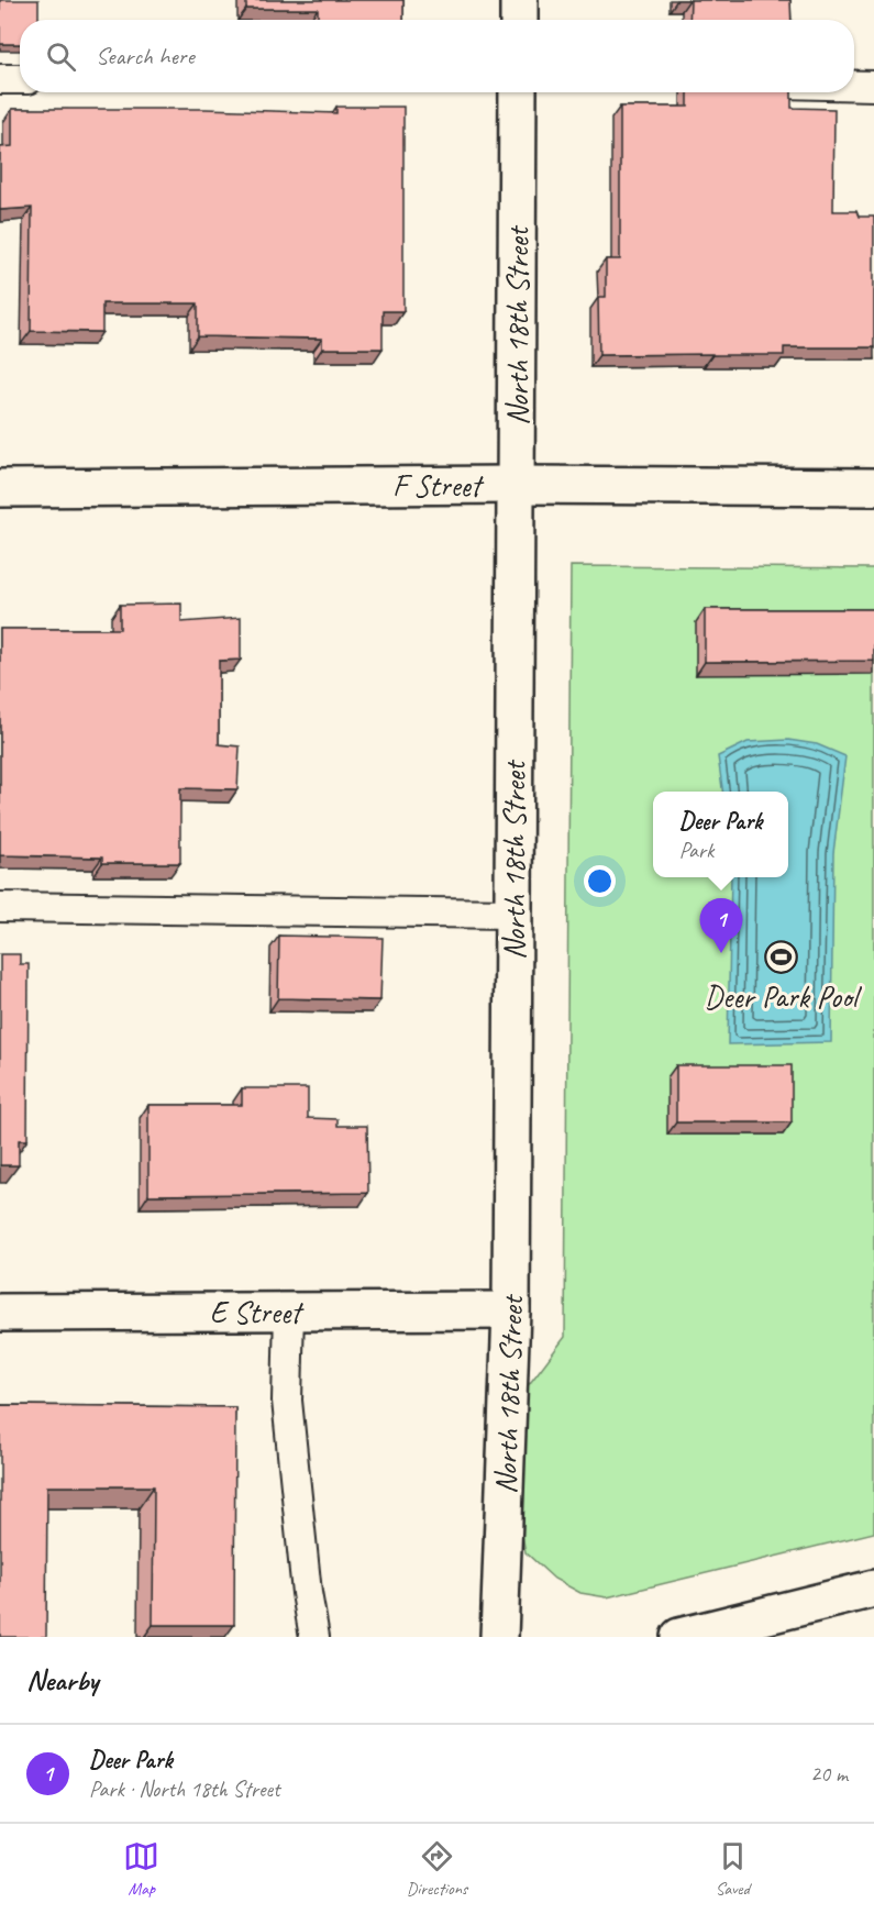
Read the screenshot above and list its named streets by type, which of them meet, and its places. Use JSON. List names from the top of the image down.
{
  "streets": {
    "street": ["North 18th Street", "F Street", "E Street"]
  },
  "crossings": [
    ["North 18th Street", "F Street"],
    ["North 18th Street", "E Street"]
  ],
  "places": {
    "sports": ["Deer Park Pool"]
  },
  "page": {
    "search": "Search here",
    "popup": ["Deer Park", "Park"],
    "pins": "1",
    "heading": "Nearby",
    "list": [
      {
        "mark": "1",
        "name": "Deer Park",
        "note": "Park · North 18th Street",
        "value": "20 m"
      }
    ],
    "nav": ["Map", "Directions", "Saved"]
  }
}
